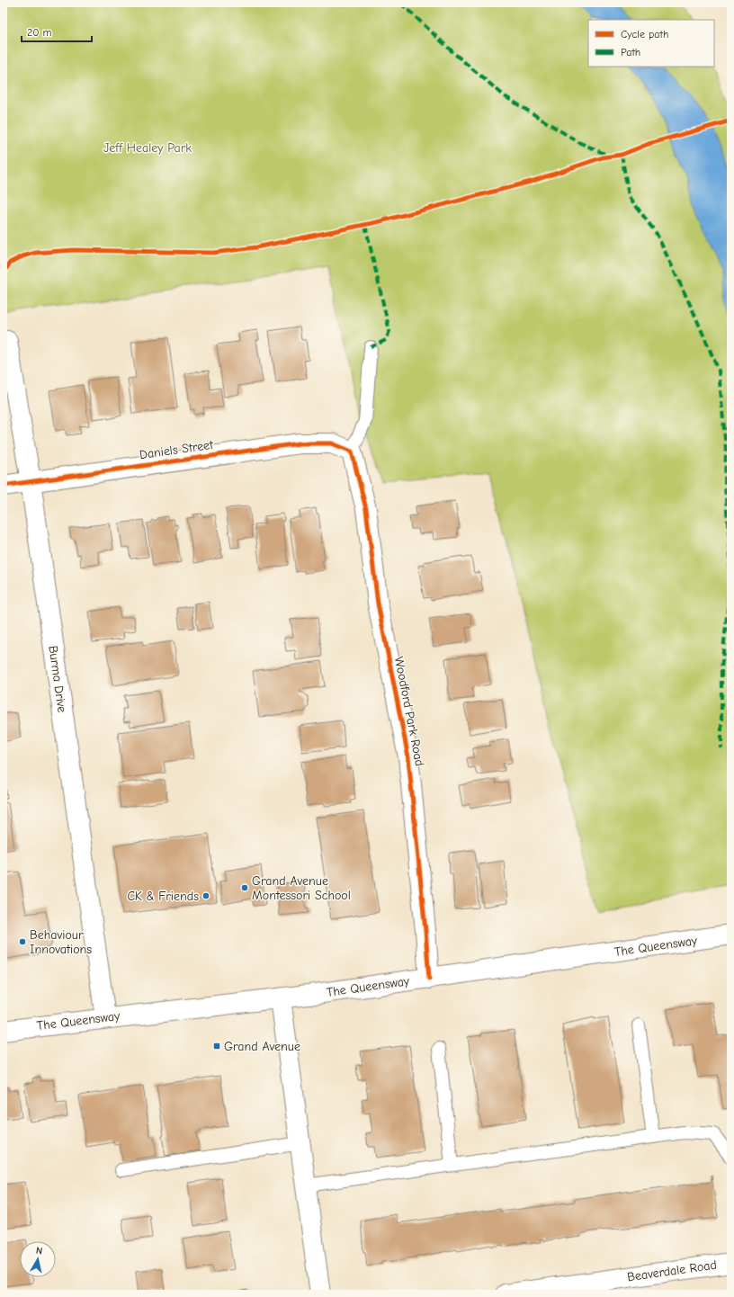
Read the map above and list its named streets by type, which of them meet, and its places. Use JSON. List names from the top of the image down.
{
  "streets": {
    "street": [
      "Daniels Street",
      "Burma Drive",
      "Woodford Park Road",
      "The Queensway",
      "Beaverdale Road"
    ]
  },
  "crossings": [
    ["Daniels Street", "Burma Drive"],
    ["Daniels Street", "Woodford Park Road"],
    ["Burma Drive", "The Queensway"],
    ["Woodford Park Road", "The Queensway"]
  ],
  "parks": ["Jeff Healey Park"],
  "places": {
    "other": ["Grand Avenue Montessori School", "CK & Friends", "Behaviour Innovations"],
    "transit": ["Grand Avenue"]
  },
  "legend": ["Cycle path", "Path"],
  "scale_bar": "20 m",
  "north": "top"
}
